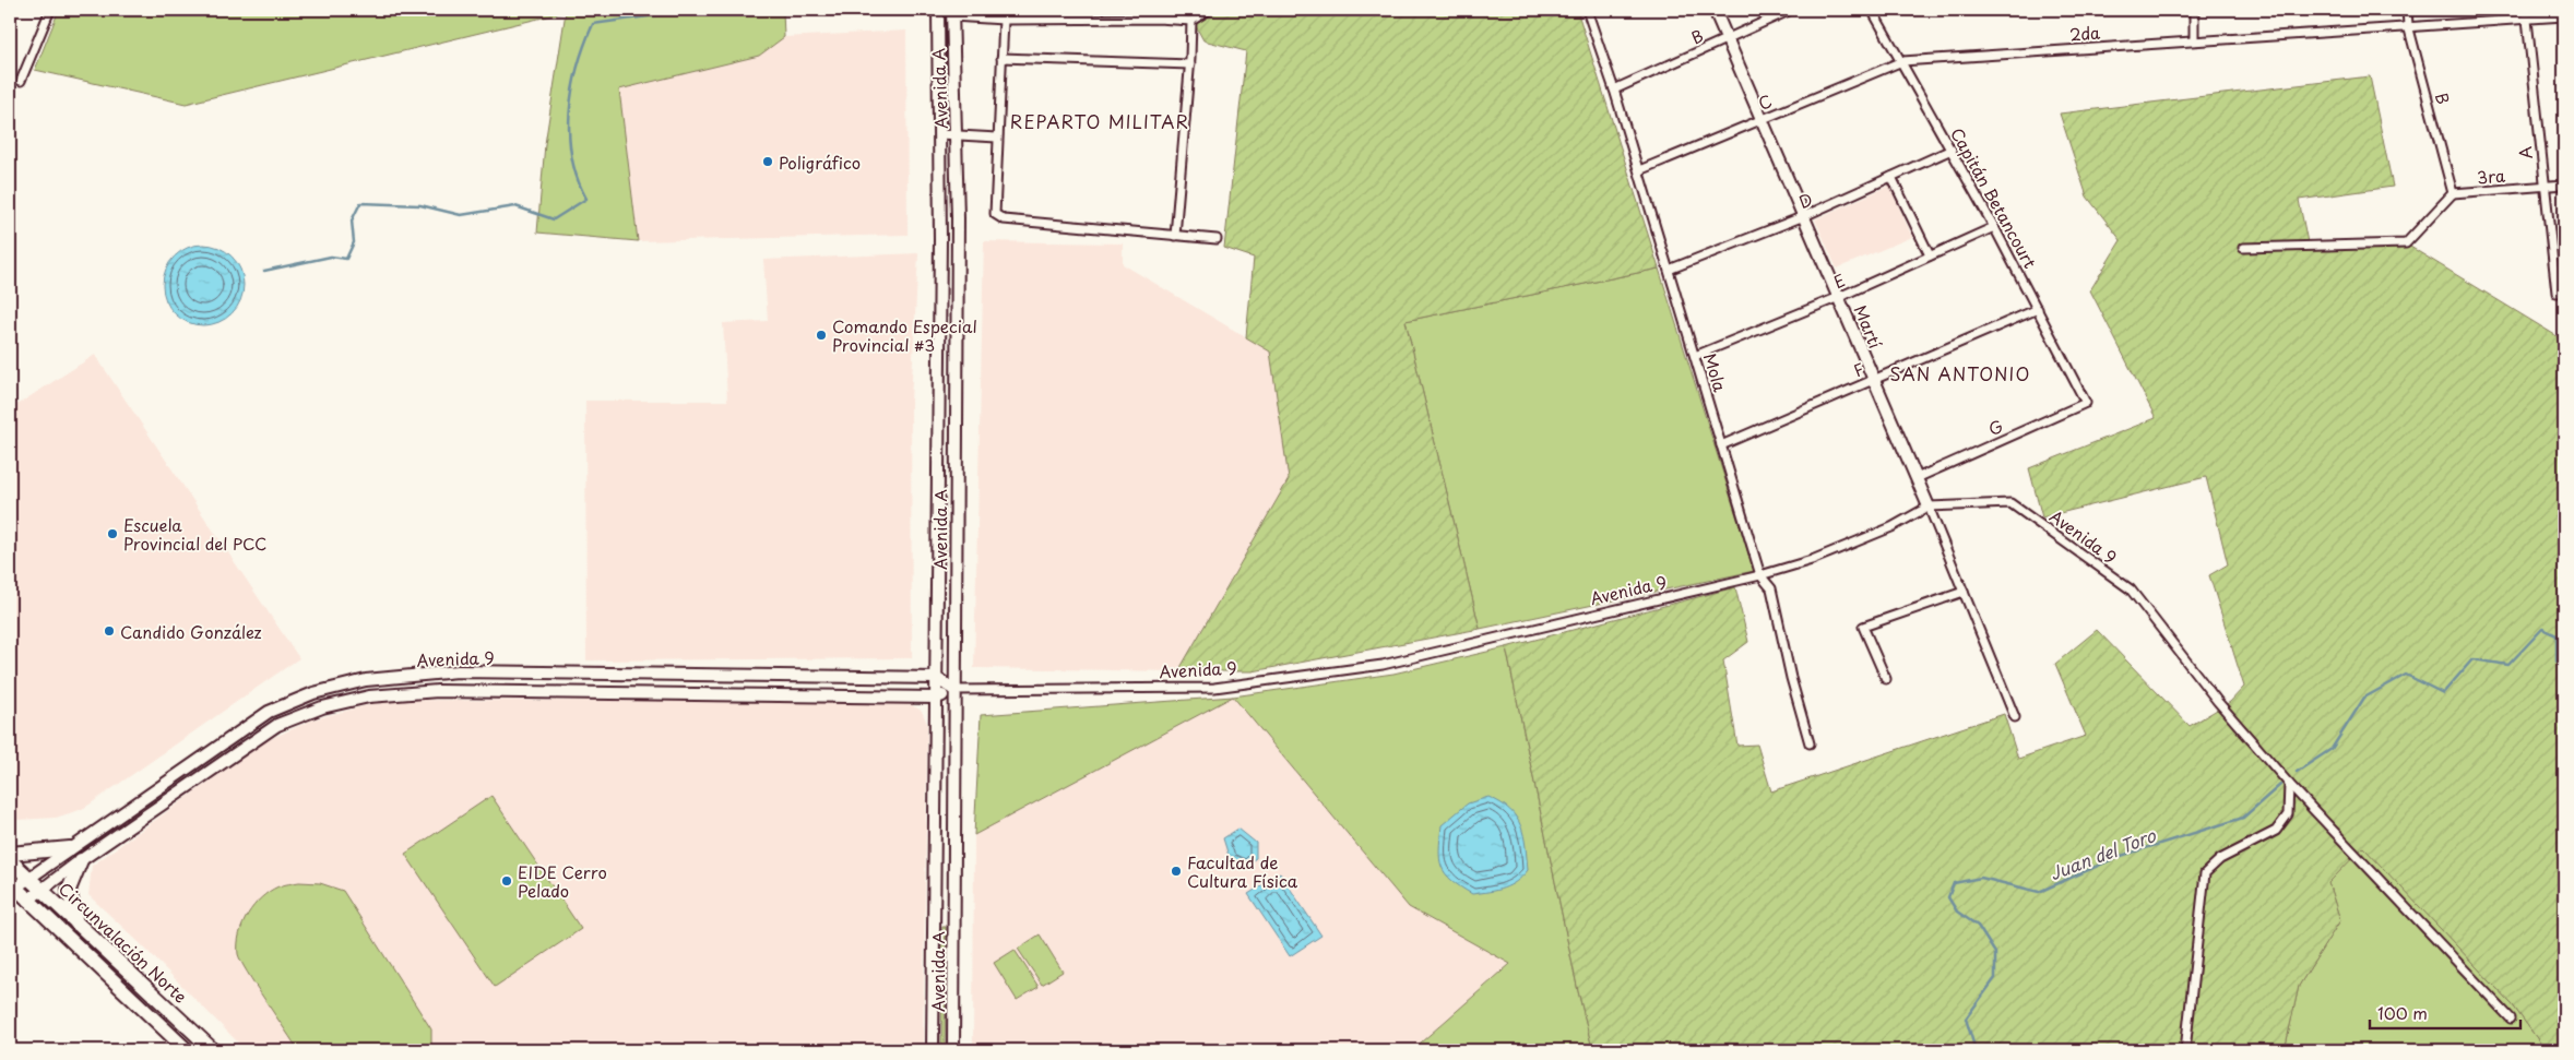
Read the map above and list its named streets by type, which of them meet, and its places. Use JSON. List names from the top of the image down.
{
  "streets": {
    "highway": ["Circunvalación Norte"],
    "street": [
      "2da",
      "B",
      "Avenida A",
      "C",
      "A",
      "3ra",
      "Capitán Betancourt",
      "D",
      "E",
      "Martí",
      "F",
      "Mola",
      "G",
      "Avenida 9"
    ]
  },
  "crossings": [
    ["2da", "B"],
    ["2da", "C"],
    ["2da", "A"],
    ["2da", "Capitán Betancourt"],
    ["B", "3ra"],
    ["B", "Martí"],
    ["B", "Mola"],
    ["Avenida A", "Avenida 9"],
    ["C", "Capitán Betancourt"],
    ["C", "Martí"],
    ["C", "Mola"],
    ["A", "3ra"],
    ["Capitán Betancourt", "D"],
    ["Capitán Betancourt", "E"],
    ["Capitán Betancourt", "F"],
    ["Capitán Betancourt", "G"],
    ["D", "Martí"],
    ["D", "Mola"],
    ["E", "Martí"],
    ["E", "Mola"],
    ["Martí", "F"],
    ["Martí", "G"],
    ["Martí", "Avenida 9"],
    ["F", "Mola"],
    ["Mola", "Avenida 9"],
    ["Avenida 9", "Circunvalación Norte"]
  ],
  "districts": ["REPARTO MILITAR", "SAN ANTONIO"],
  "water": ["Juan del Toro"],
  "places": [
    "Poligráfico",
    "Comando Especial Provincial #3",
    "Escuela Provincial del PCC",
    "Candido González",
    "Facultad de Cultura Física",
    "EIDE Cerro Pelado"
  ],
  "scale_bar": "100 m"
}
